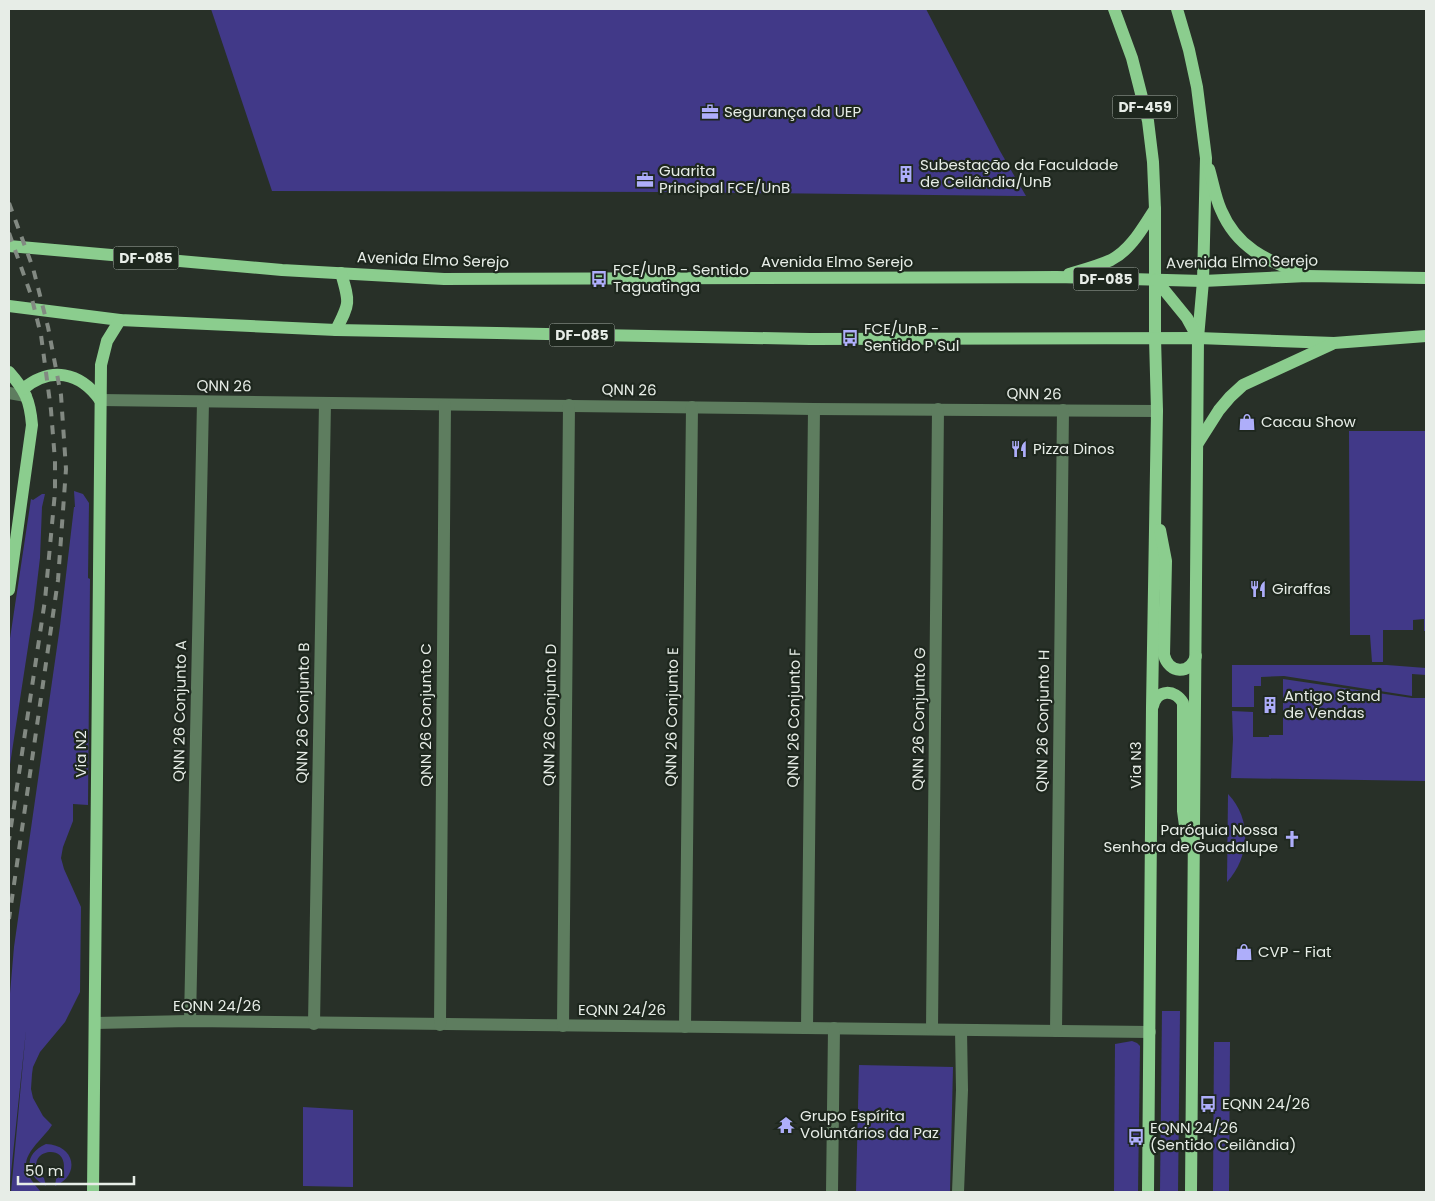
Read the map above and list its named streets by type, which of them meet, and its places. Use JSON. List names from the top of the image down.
{
  "streets": {
    "main road": [
      "DF-459",
      "DF-085",
      "Avenida Elmo Serejo",
      "Via N2",
      "Via N3"
    ],
    "street": [
      "QNN 26",
      "QNN 26 Conjunto A",
      "QNN 26 Conjunto B",
      "QNN 26 Conjunto C",
      "QNN 26 Conjunto D",
      "QNN 26 Conjunto E",
      "QNN 26 Conjunto F",
      "QNN 26 Conjunto G",
      "QNN 26 Conjunto H",
      "EQNN 24/26"
    ]
  },
  "crossings": [
    ["DF-459", "DF-085"],
    ["DF-459", "Avenida Elmo Serejo"],
    ["DF-459", "Via N3"],
    ["DF-085", "Via N2"],
    ["DF-085", "Via N3"],
    ["QNN 26", "QNN 26 Conjunto A"],
    ["QNN 26", "QNN 26 Conjunto B"],
    ["QNN 26", "QNN 26 Conjunto C"],
    ["QNN 26", "QNN 26 Conjunto D"],
    ["QNN 26", "QNN 26 Conjunto E"],
    ["QNN 26", "QNN 26 Conjunto F"],
    ["QNN 26", "QNN 26 Conjunto G"],
    ["QNN 26", "QNN 26 Conjunto H"],
    ["QNN 26", "Via N2"],
    ["QNN 26", "Via N3"],
    ["QNN 26 Conjunto A", "EQNN 24/26"],
    ["QNN 26 Conjunto B", "EQNN 24/26"],
    ["QNN 26 Conjunto C", "EQNN 24/26"],
    ["QNN 26 Conjunto D", "EQNN 24/26"],
    ["QNN 26 Conjunto E", "EQNN 24/26"],
    ["QNN 26 Conjunto F", "EQNN 24/26"],
    ["QNN 26 Conjunto G", "EQNN 24/26"],
    ["QNN 26 Conjunto H", "EQNN 24/26"],
    ["Via N2", "EQNN 24/26"],
    ["Via N3", "EQNN 24/26"]
  ],
  "places": {
    "office": ["Segurança da UEP", "Guarita Principal FCE/UnB"],
    "building": ["Subestação da Faculdade de Ceilândia/UnB", "Antigo Stand de Vendas"],
    "bus stop": [
      "FCE/UnB - Sentido Taguatinga",
      "FCE/UnB - Sentido P Sul",
      "EQNN 24/26",
      "EQNN 24/26 (Sentido Ceilândia)"
    ],
    "shop": ["Cacau Show", "CVP - Fiat"],
    "restaurant": ["Pizza Dinos", "Giraffas"],
    "church": ["Paróquia Nossa Senhora de Guadalupe"],
    "temple": ["Grupo Espírita Voluntários da Paz"]
  },
  "scale_bar": "50 m"
}
